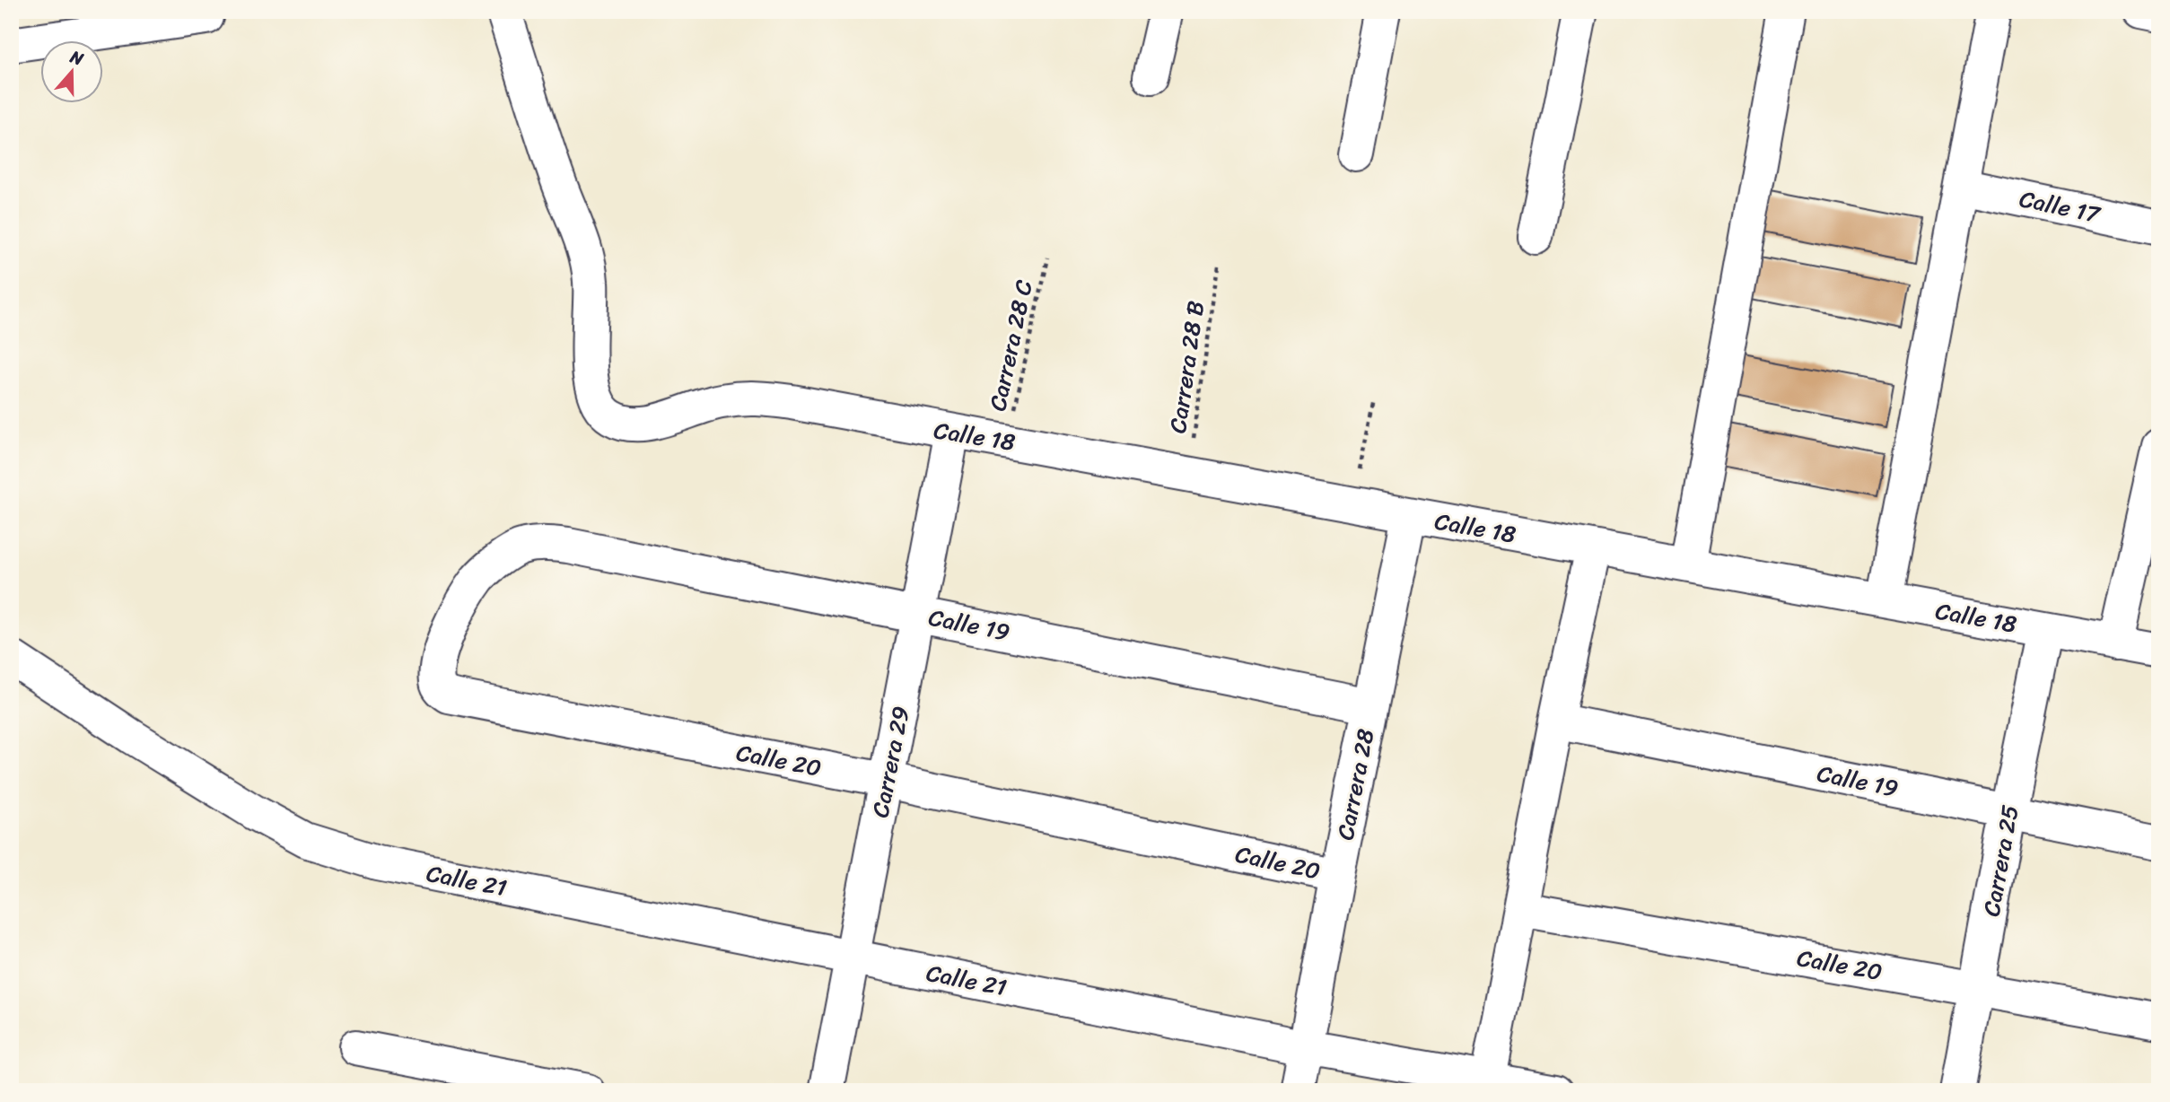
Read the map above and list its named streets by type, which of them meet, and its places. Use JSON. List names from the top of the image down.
{
  "streets": {
    "street": [
      "Calle 17",
      "Calle 18",
      "Calle 19",
      "Calle 20",
      "Carrera 29",
      "Carrera 28",
      "Carrera 25",
      "Calle 21"
    ],
    "path": ["Carrera 28 C", "Carrera 28 B"]
  },
  "crossings": [
    ["Carrera 28 C", "Calle 18"],
    ["Carrera 28 B", "Calle 18"],
    ["Calle 18", "Carrera 29"],
    ["Calle 18", "Carrera 28"],
    ["Calle 18", "Carrera 25"],
    ["Calle 19", "Calle 20"],
    ["Calle 19", "Carrera 29"],
    ["Calle 19", "Carrera 28"],
    ["Calle 19", "Carrera 25"],
    ["Calle 20", "Carrera 29"],
    ["Calle 20", "Carrera 28"],
    ["Calle 20", "Carrera 25"],
    ["Carrera 29", "Calle 21"],
    ["Carrera 28", "Calle 21"]
  ],
  "north": "top"
}
